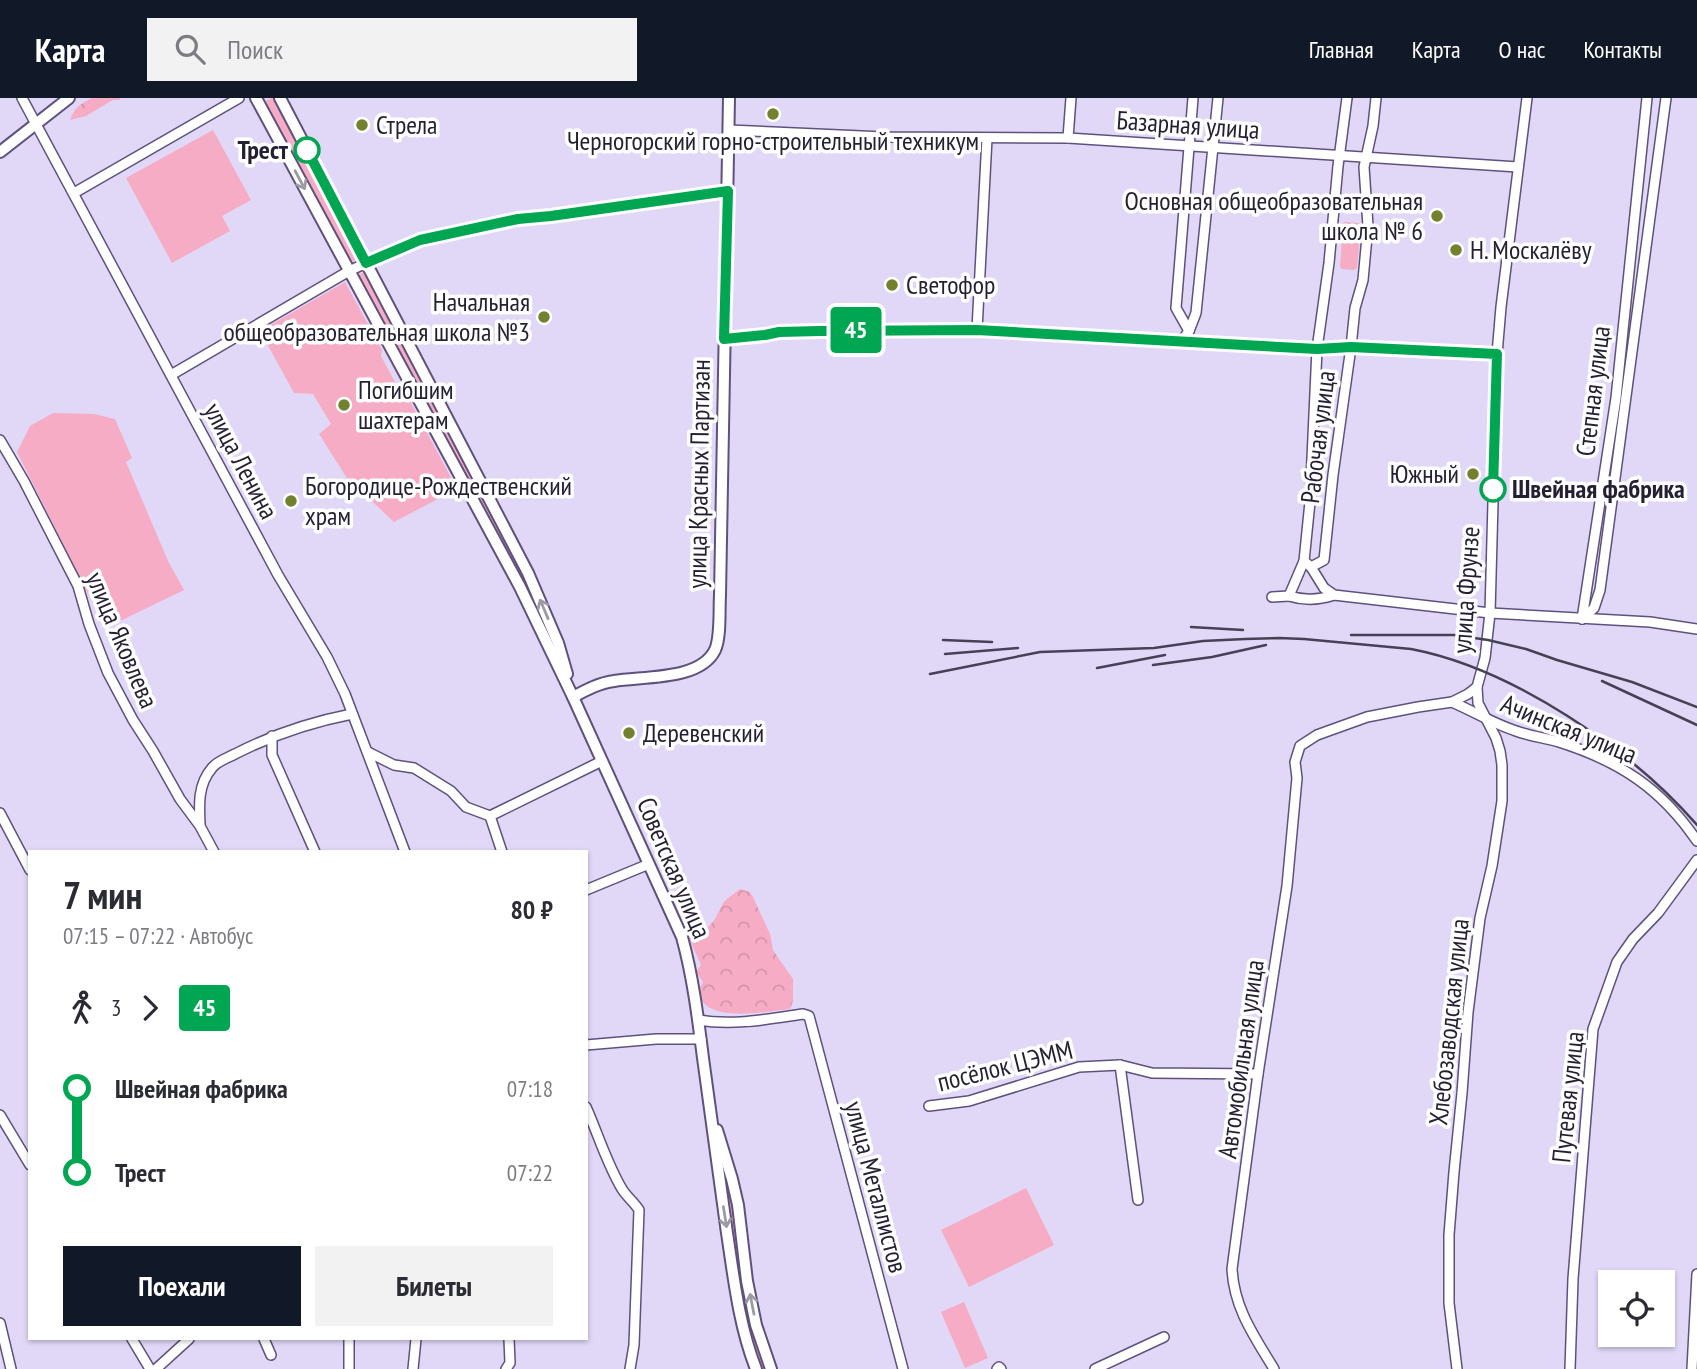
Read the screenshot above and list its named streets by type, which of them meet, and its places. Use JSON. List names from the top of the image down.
{
  "streets": {
    "main road": ["улица Красных Партизан", "Советская улица"],
    "street": [
      "Базарная улица",
      "Степная улица",
      "Рабочая улица",
      "улица Ленина",
      "улица Фрунзе",
      "улица Яковлева",
      "Ачинская улица",
      "Хлебозаводская улица",
      "Автомобильная улица",
      "посёлок ЦЭММ",
      "Путевая улица",
      "улица Металлистов"
    ]
  },
  "crossings": [
    ["Базарная улица", "Рабочая улица"],
    ["Базарная улица", "улица Красных Партизан"],
    ["Базарная улица", "улица Фрунзе"],
    ["улица Красных Партизан", "Советская улица"],
    ["улица Фрунзе", "Ачинская улица"],
    ["улица Фрунзе", "Хлебозаводская улица"],
    ["улица Фрунзе", "Автомобильная улица"],
    ["Ачинская улица", "Хлебозаводская улица"],
    ["Советская улица", "улица Металлистов"],
    ["Автомобильная улица", "посёлок ЦЭММ"]
  ],
  "places": [
    "Черногорский горно-строительный техникум",
    "Стрела",
    "Трест",
    "Основная общеобразовательная школа № 6",
    "Н. Москалёву",
    "Светофор",
    "Начальная общеобразовательная школа №3",
    "Погибшим шахтерам",
    "Южный",
    "Швейная фабрика",
    "Богородице-Рождественский храм",
    "Деревенский"
  ],
  "lines": ["bus line 45"],
  "page": {
    "header": "Карта",
    "search": "Поиск",
    "nav": [
      "Главная",
      "Карта",
      "О нас",
      "Контакты"
    ],
    "on_map": "45",
    "heading": ["7 мин", "07:15 – 07:22 · Автобус", "80 ₽"],
    "legs": ["3", "45"],
    "list": [
      {
        "name": "Швейная фабрика",
        "value": "07:18"
      },
      {
        "name": "Трест",
        "value": "07:22"
      }
    ],
    "buttons": ["Поехали", "Билеты"]
  }
}
